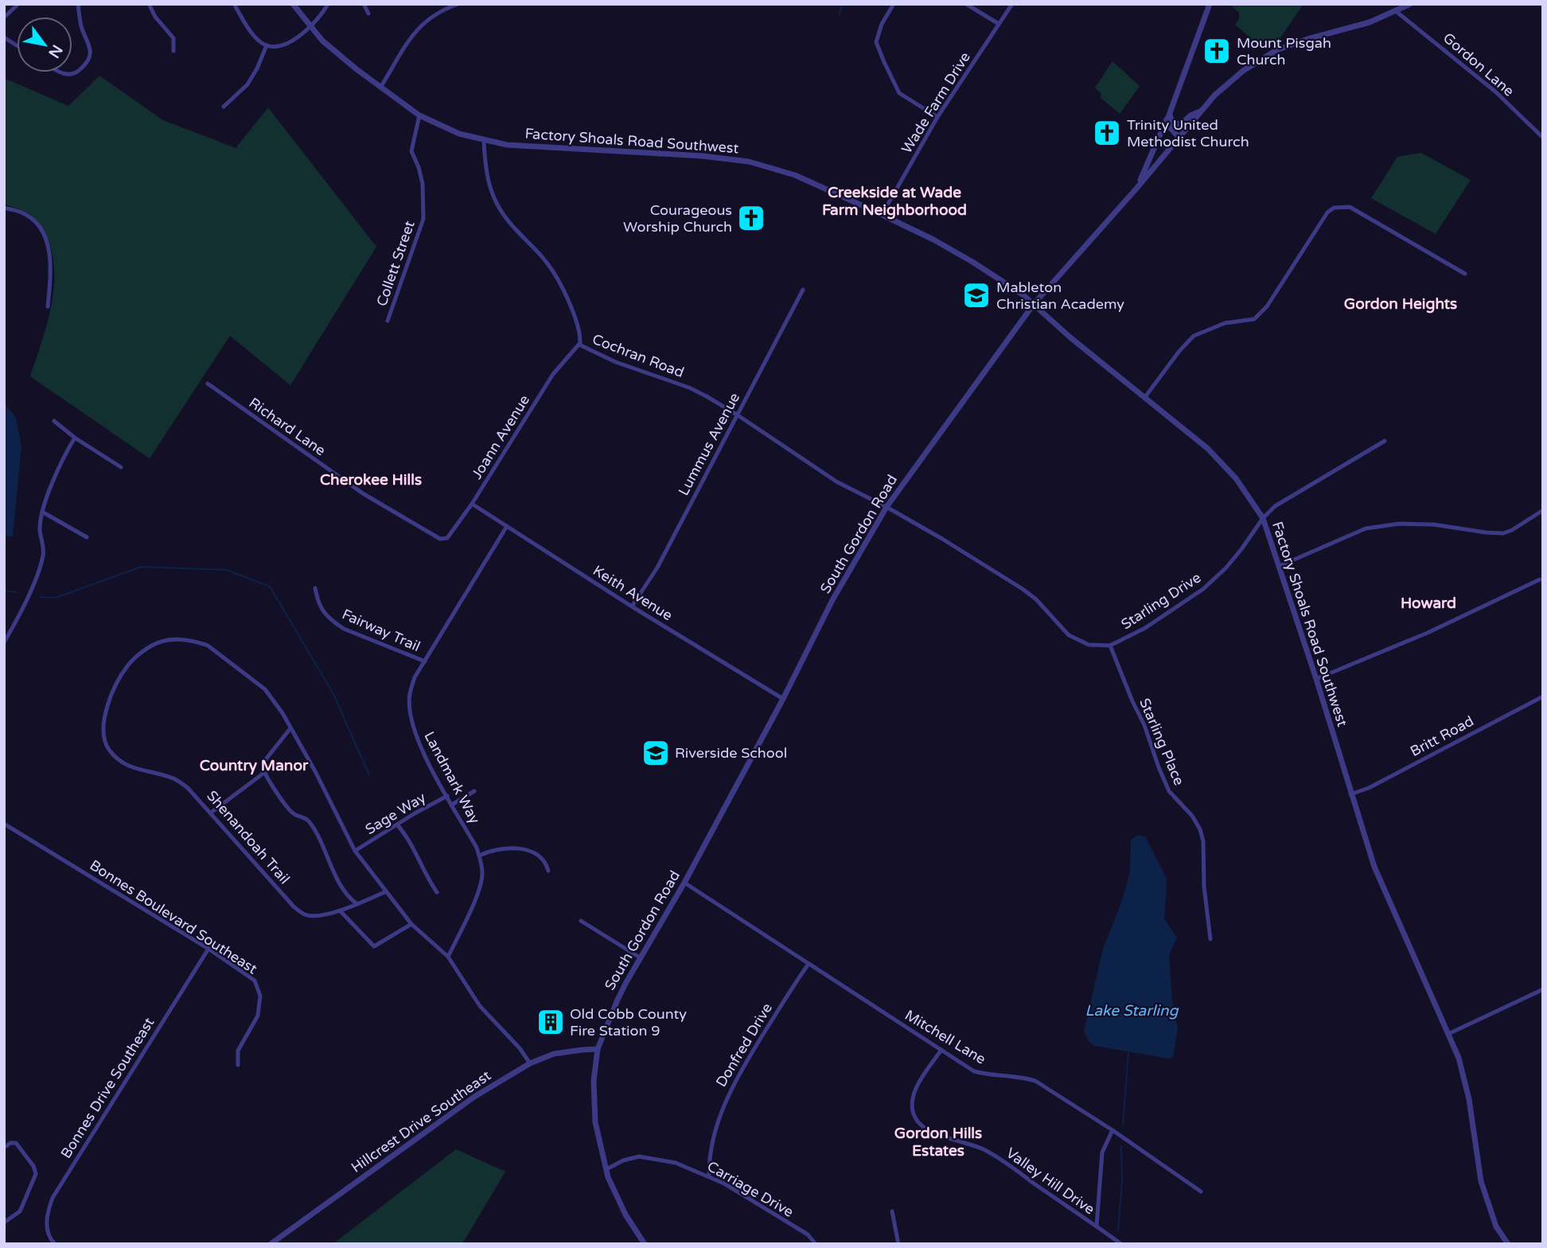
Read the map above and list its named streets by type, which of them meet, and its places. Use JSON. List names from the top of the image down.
{
  "streets": {
    "street": [
      "Gordon Lane",
      "Wade Farm Drive",
      "Factory Shoals Road Southwest",
      "Collett Street",
      "Cochran Road",
      "Richard Lane",
      "Joann Avenue",
      "Lummus Avenue",
      "South Gordon Road",
      "Keith Avenue",
      "Starling Drive",
      "Fairway Trail",
      "Britt Road",
      "Starling Place",
      "Landmark Way",
      "Sage Way",
      "Shenandoah Trail",
      "Bonnes Boulevard Southeast",
      "Mitchell Lane",
      "Donfred Drive",
      "Bonnes Drive Southeast",
      "Hillcrest Drive Southeast",
      "Valley Hill Drive",
      "Carriage Drive"
    ]
  },
  "crossings": [
    ["Gordon Lane", "South Gordon Road"],
    ["Wade Farm Drive", "Factory Shoals Road Southwest"],
    ["Factory Shoals Road Southwest", "Collett Street"],
    ["Factory Shoals Road Southwest", "Cochran Road"],
    ["Factory Shoals Road Southwest", "South Gordon Road"],
    ["Factory Shoals Road Southwest", "Starling Drive"],
    ["Factory Shoals Road Southwest", "Britt Road"],
    ["Cochran Road", "Joann Avenue"],
    ["Cochran Road", "Lummus Avenue"],
    ["Cochran Road", "South Gordon Road"],
    ["Richard Lane", "Joann Avenue"],
    ["Joann Avenue", "Keith Avenue"],
    ["Lummus Avenue", "Keith Avenue"],
    ["South Gordon Road", "Keith Avenue"],
    ["South Gordon Road", "Mitchell Lane"],
    ["South Gordon Road", "Hillcrest Drive Southeast"],
    ["South Gordon Road", "Carriage Drive"],
    ["Keith Avenue", "Landmark Way"],
    ["Starling Drive", "Starling Place"],
    ["Fairway Trail", "Landmark Way"],
    ["Landmark Way", "Sage Way"],
    ["Landmark Way", "Shenandoah Trail"],
    ["Sage Way", "Shenandoah Trail"],
    ["Shenandoah Trail", "Hillcrest Drive Southeast"],
    ["Bonnes Boulevard Southeast", "Bonnes Drive Southeast"],
    ["Mitchell Lane", "Donfred Drive"],
    ["Mitchell Lane", "Valley Hill Drive"],
    ["Donfred Drive", "Carriage Drive"]
  ],
  "districts": [
    "Creekside at Wade Farm Neighborhood",
    "Gordon Heights",
    "Cherokee Hills",
    "Howard",
    "Country Manor",
    "Gordon Hills Estates"
  ],
  "water": ["Lake Starling"],
  "places": {
    "church": ["Mount Pisgah Church", "Trinity United Methodist Church", "Courageous Worship Church"],
    "school or university": ["Mableton Christian Academy", "Riverside School"],
    "building": ["Old Cobb County Fire Station 9"]
  },
  "north": "bottom right"
}
